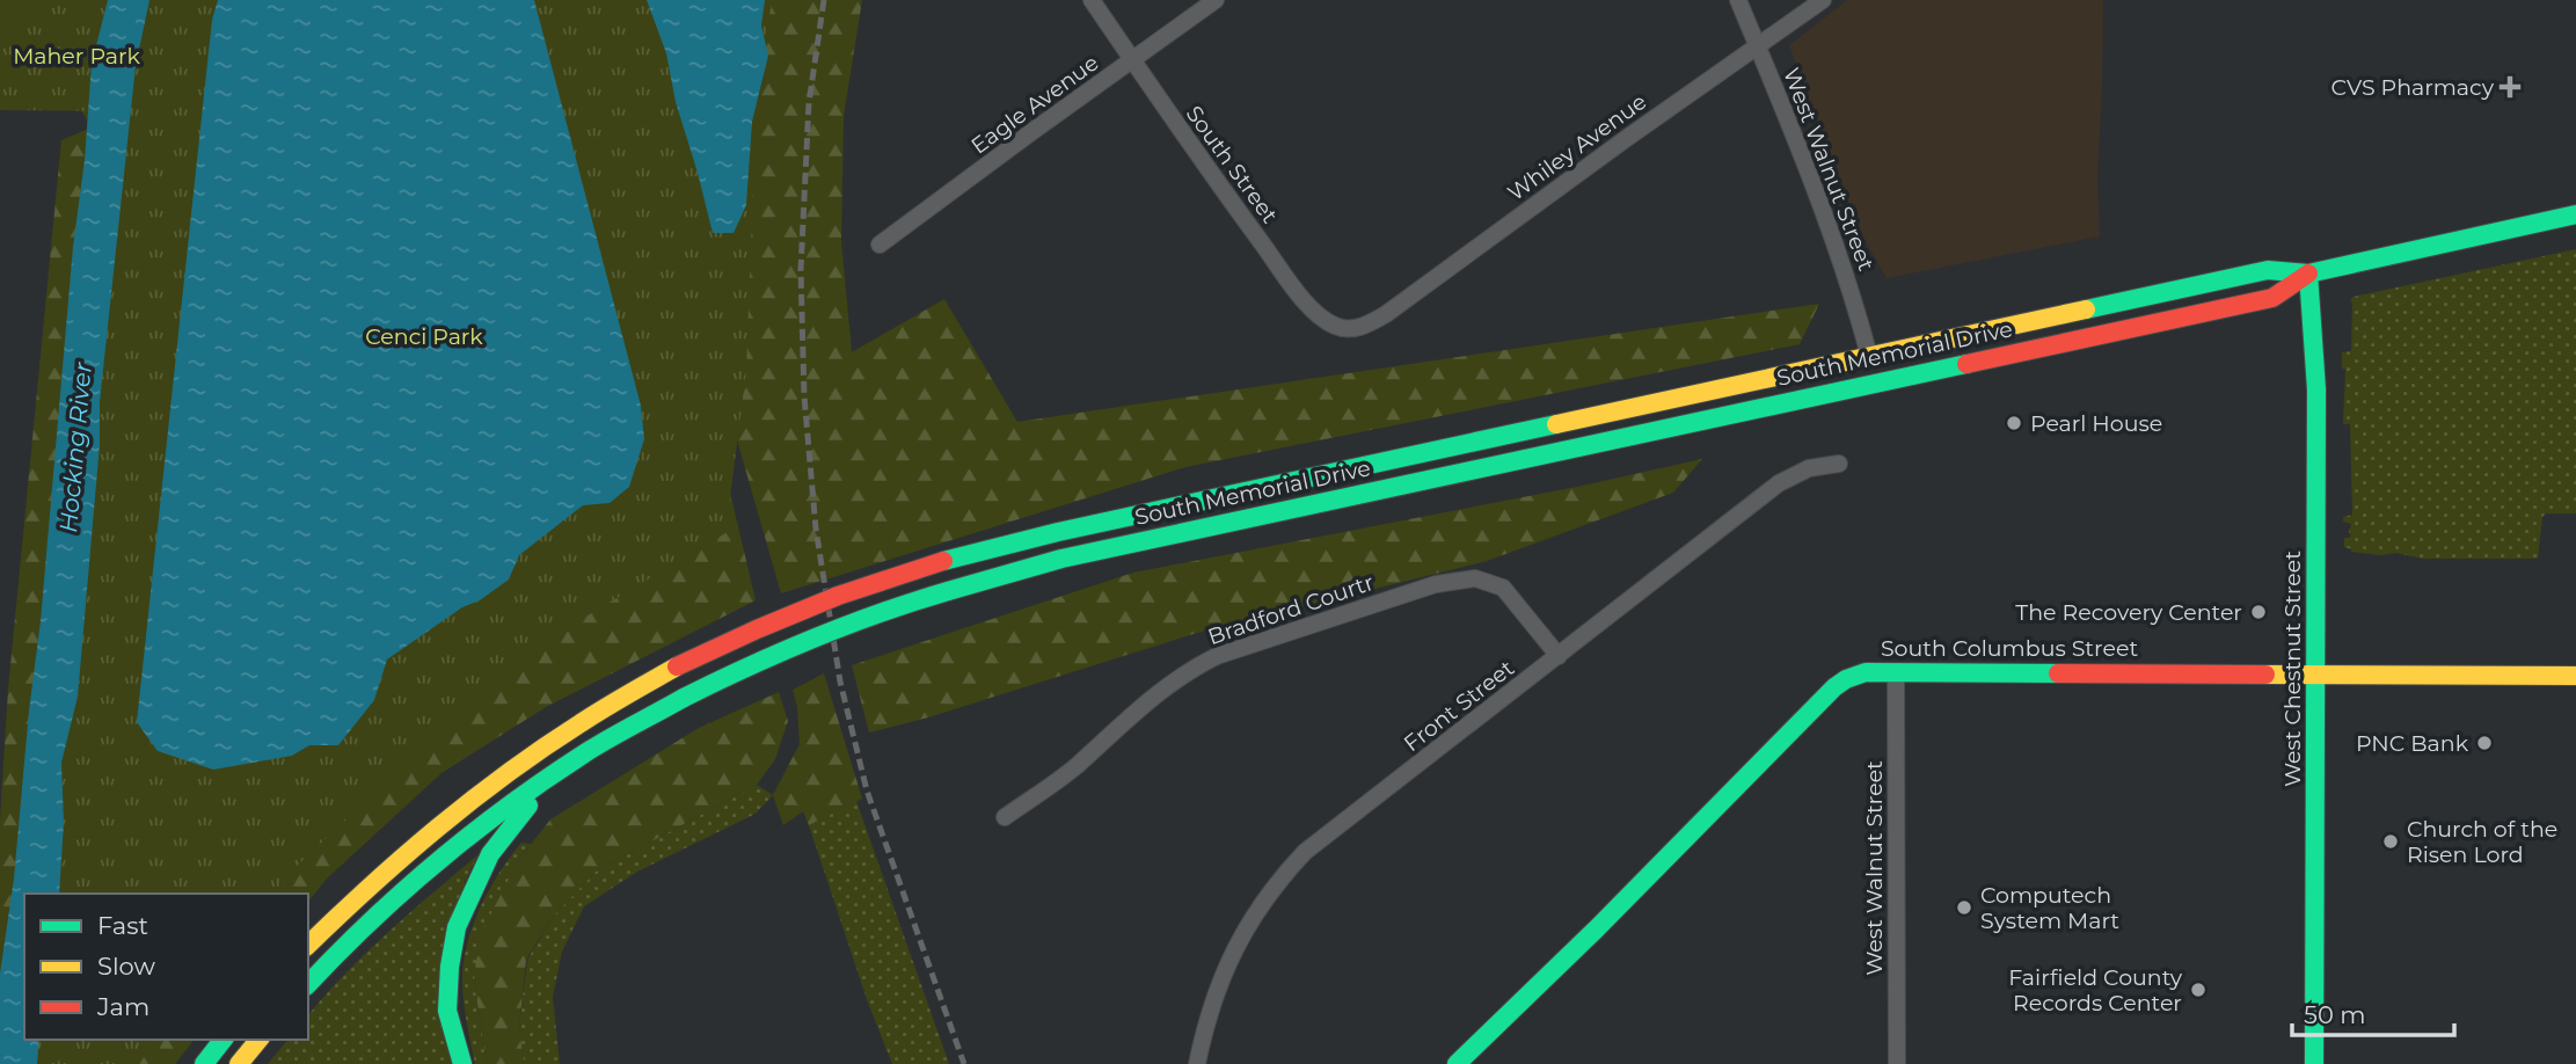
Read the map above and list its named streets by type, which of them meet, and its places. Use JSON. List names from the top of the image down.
{
  "streets": {
    "main road": ["South Memorial Drive", "South Columbus Street", "West Chestnut Street"],
    "street": [
      "Eagle Avenue",
      "Whiley Avenue",
      "South Street",
      "West Walnut Street",
      "Bradford Courtr",
      "Front Street"
    ]
  },
  "crossings": [
    ["Eagle Avenue", "South Street"],
    ["Whiley Avenue", "South Street"],
    ["Whiley Avenue", "West Walnut Street"],
    ["West Walnut Street", "South Memorial Drive"],
    ["West Walnut Street", "South Columbus Street"],
    ["South Memorial Drive", "West Chestnut Street"],
    ["Bradford Courtr", "Front Street"],
    ["South Columbus Street", "West Chestnut Street"]
  ],
  "water": ["Hocking River"],
  "parks": ["Maher Park", "Cenci Park"],
  "places": {
    "health": ["CVS Pharmacy"],
    "other": [
      "Pearl House",
      "The Recovery Center",
      "PNC Bank",
      "Church of the Risen Lord",
      "Computech System Mart",
      "Fairfield County Records Center"
    ]
  },
  "legend": ["Fast", "Slow", "Jam"],
  "scale_bar": "50 m"
}
